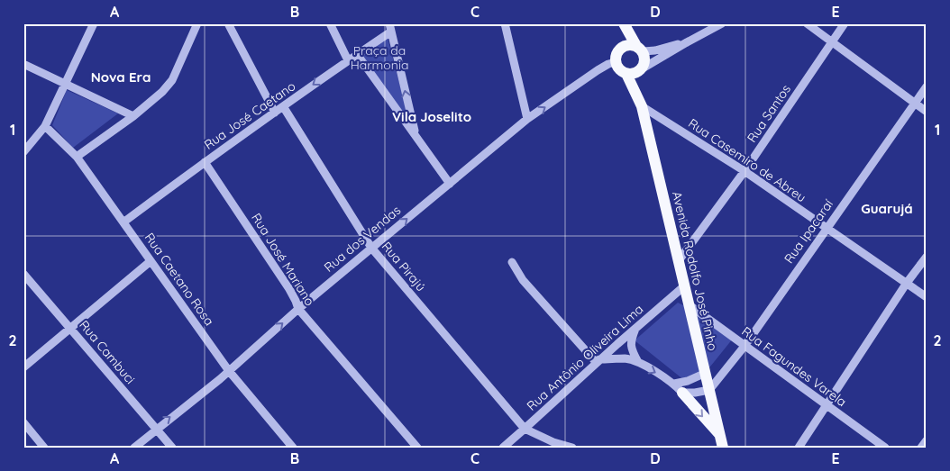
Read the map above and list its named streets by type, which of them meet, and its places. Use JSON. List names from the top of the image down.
{
  "streets": {
    "main road": ["Avenida Rodolfo José Pinho"],
    "street": [
      "Rua Santos",
      "Rua José Caetano",
      "Rua Casemiro de Abreu",
      "Rua Ipacaraí",
      "Rua dos Vendas",
      "Rua José Mariano",
      "Rua Pirajú",
      "Rua Caetano Rosa",
      "Rua Cambuci",
      "Rua Antônio Oliveira Lima",
      "Rua Fagundes Varela"
    ]
  },
  "crossings": [
    ["Rua Santos", "Rua Casemiro de Abreu"],
    ["Rua Santos", "Avenida Rodolfo José Pinho"],
    ["Rua José Caetano", "Rua José Mariano"],
    ["Rua José Caetano", "Rua Pirajú"],
    ["Rua José Caetano", "Rua Caetano Rosa"],
    ["Rua Casemiro de Abreu", "Rua Ipacaraí"],
    ["Rua Casemiro de Abreu", "Avenida Rodolfo José Pinho"],
    ["Rua Ipacaraí", "Avenida Rodolfo José Pinho"],
    ["Rua Ipacaraí", "Rua Fagundes Varela"],
    ["Rua dos Vendas", "Rua José Mariano"],
    ["Rua dos Vendas", "Rua Pirajú"],
    ["Rua dos Vendas", "Rua Caetano Rosa"],
    ["Rua dos Vendas", "Rua Cambuci"],
    ["Rua Pirajú", "Rua Antônio Oliveira Lima"],
    ["Avenida Rodolfo José Pinho", "Rua Antônio Oliveira Lima"],
    ["Avenida Rodolfo José Pinho", "Rua Fagundes Varela"]
  ],
  "one_way": ["Rua dos Vendas"],
  "districts": ["Nova Era", "Vila Joselito", "Guarujá"],
  "parks": ["Praça da Harmonia"],
  "grid": {
    "columns": [
      "A",
      "B",
      "C",
      "D",
      "E"
    ],
    "rows": ["1", "2"]
  }
}
